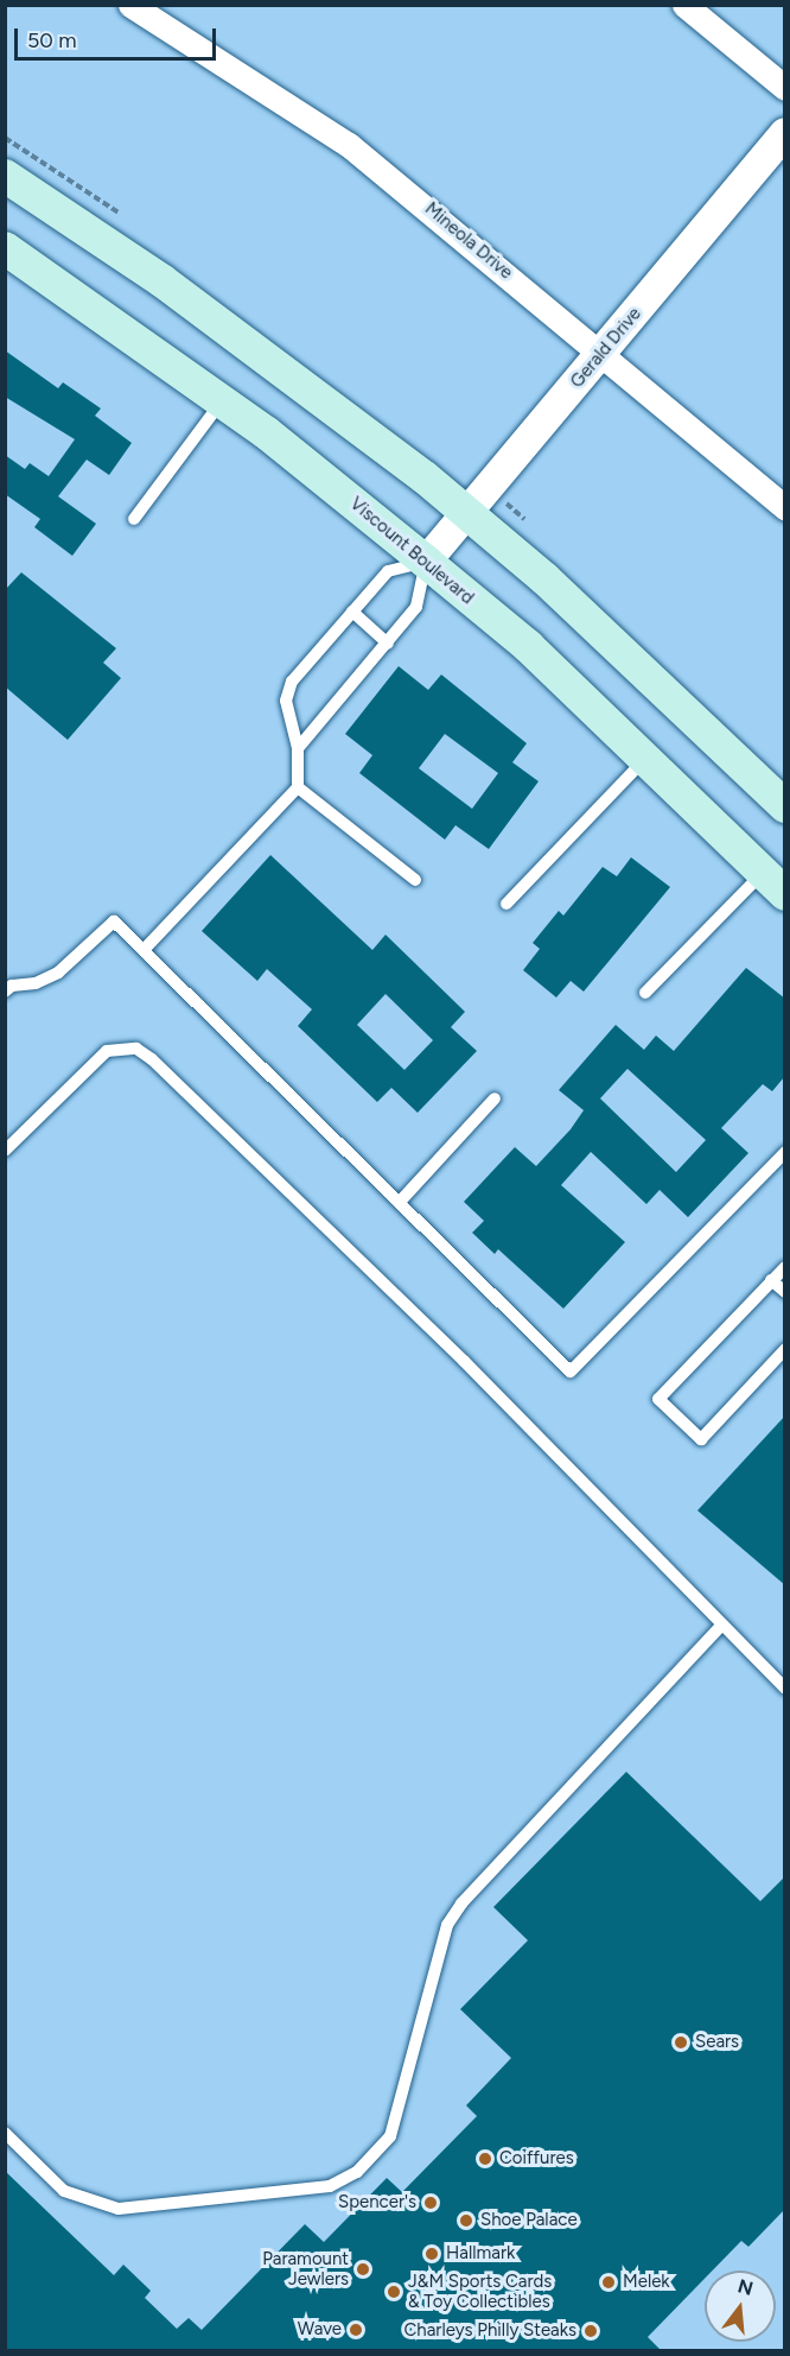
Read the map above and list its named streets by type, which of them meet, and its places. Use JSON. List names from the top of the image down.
{
  "streets": {
    "main road": ["Viscount Boulevard"],
    "street": ["Mineola Drive", "Gerald Drive"]
  },
  "crossings": [
    ["Mineola Drive", "Gerald Drive"],
    ["Gerald Drive", "Viscount Boulevard"]
  ],
  "places": [
    "Sears",
    "Coiffures",
    "Spencer's",
    "Shoe Palace",
    "Hallmark",
    "Paramount Jewlers",
    "Melek",
    "J&M Sports Cards & Toy Collectibles",
    "Wave",
    "Charleys Philly Steaks"
  ],
  "scale_bar": "50 m",
  "north": "top"
}
